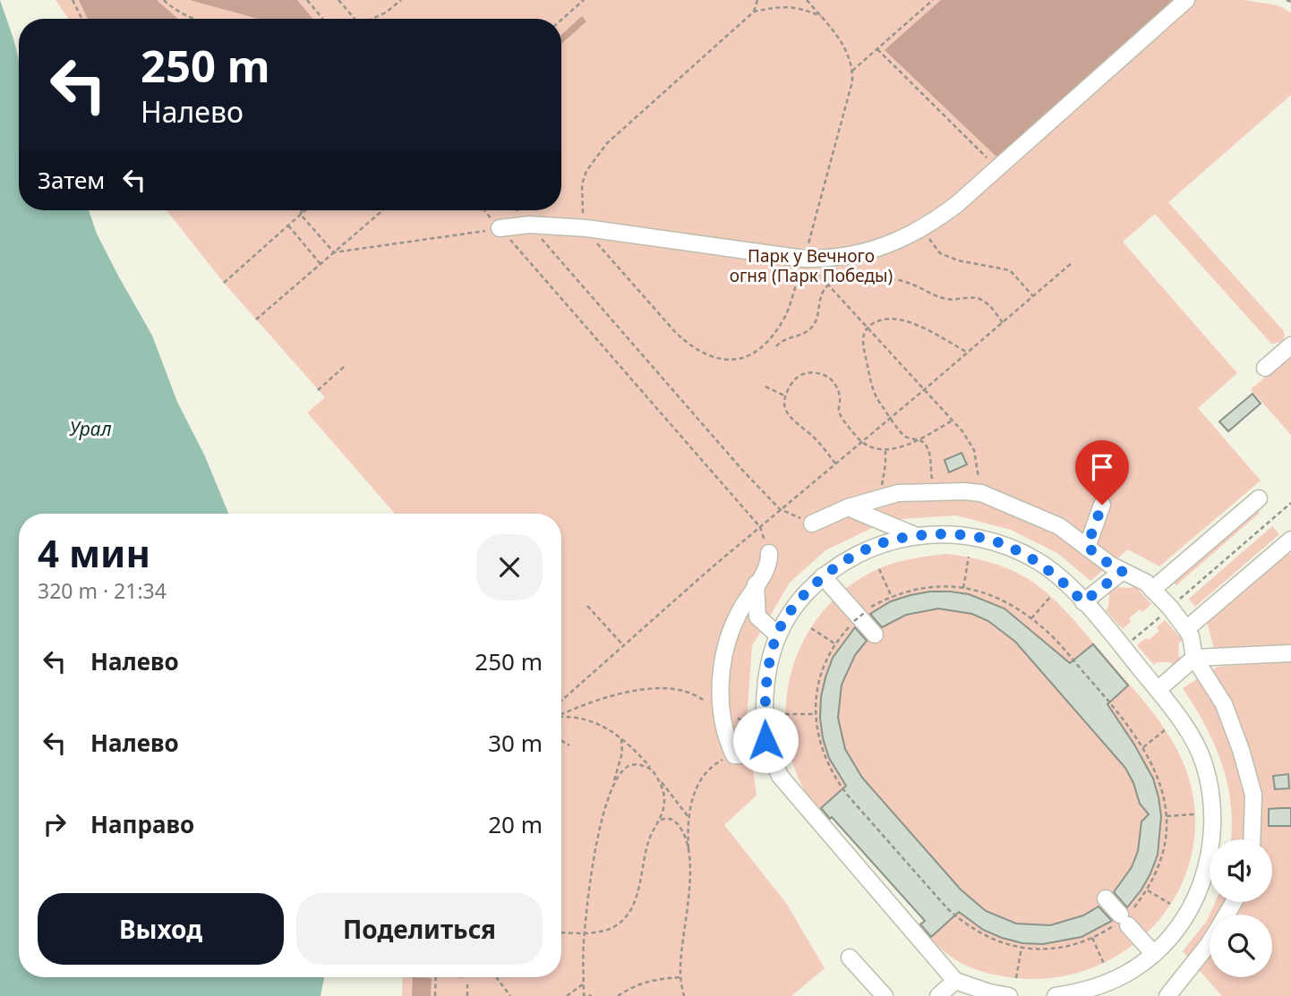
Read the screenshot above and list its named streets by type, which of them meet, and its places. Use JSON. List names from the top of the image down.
{
  "water": ["Урал"],
  "parks": ["Парк у Вечного огня (Парк Победы)"],
  "page": {
    "turn": ["250 m", "Налево"],
    "then": "Затем",
    "heading": ["4 мин", "320 m · 21:34"],
    "list": [
      {
        "name": "Налево",
        "value": "250 m"
      },
      {
        "name": "Налево",
        "value": "30 m"
      },
      {
        "name": "Направо",
        "value": "20 m"
      }
    ],
    "buttons": ["Выход", "Поделиться"]
  }
}
